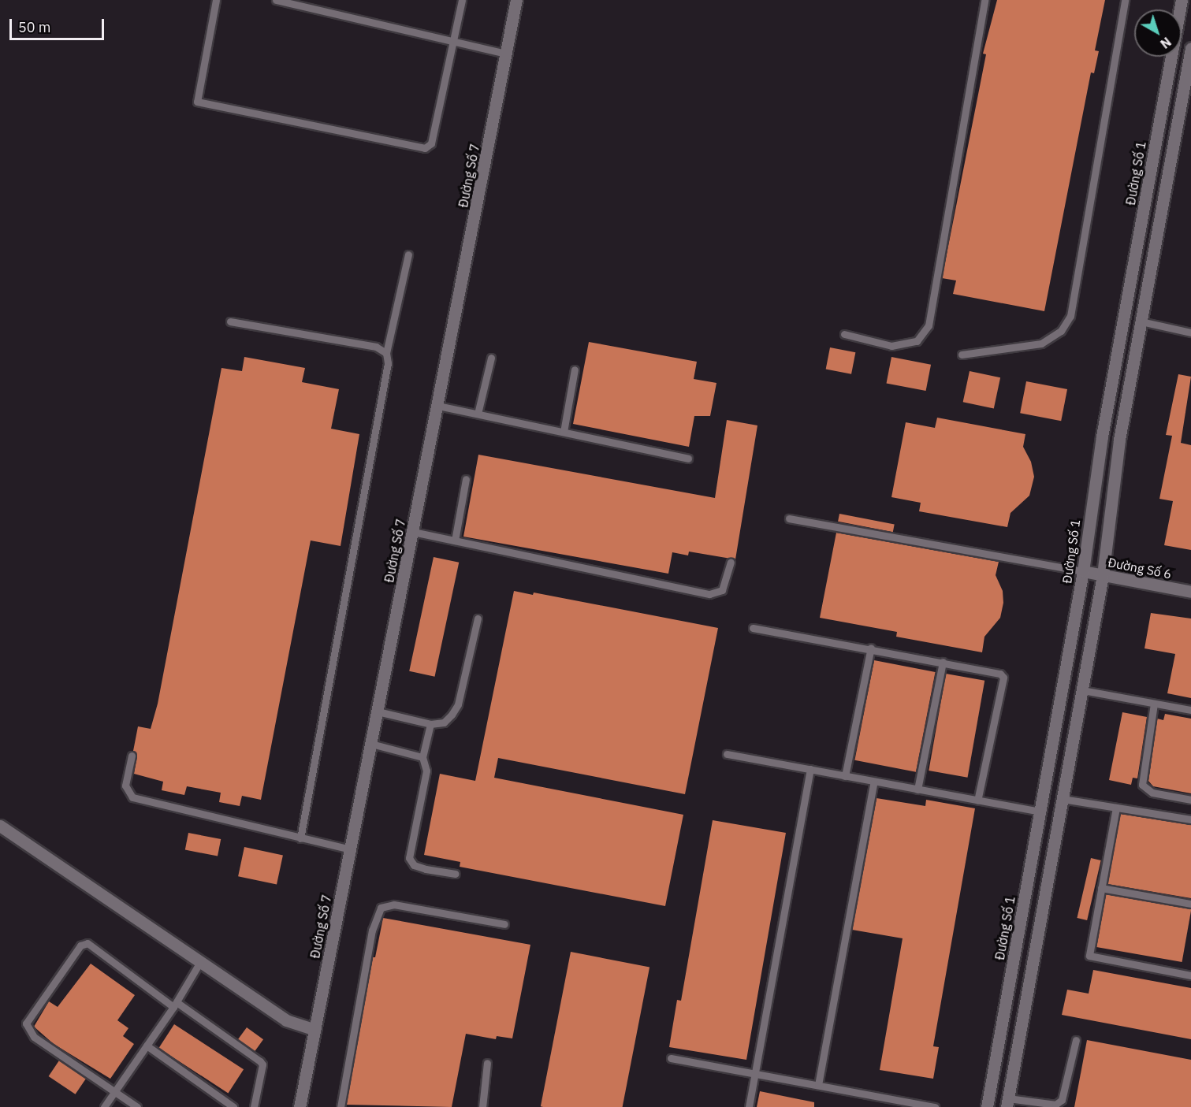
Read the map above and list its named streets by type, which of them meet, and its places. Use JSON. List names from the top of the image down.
{
  "streets": {
    "street": ["Đường Số 1", "Đường Số 7", "Đường Số 6"]
  },
  "crossings": [
    ["Đường Số 1", "Đường Số 6"]
  ],
  "scale_bar": "50 m",
  "north": "bottom right"
}
